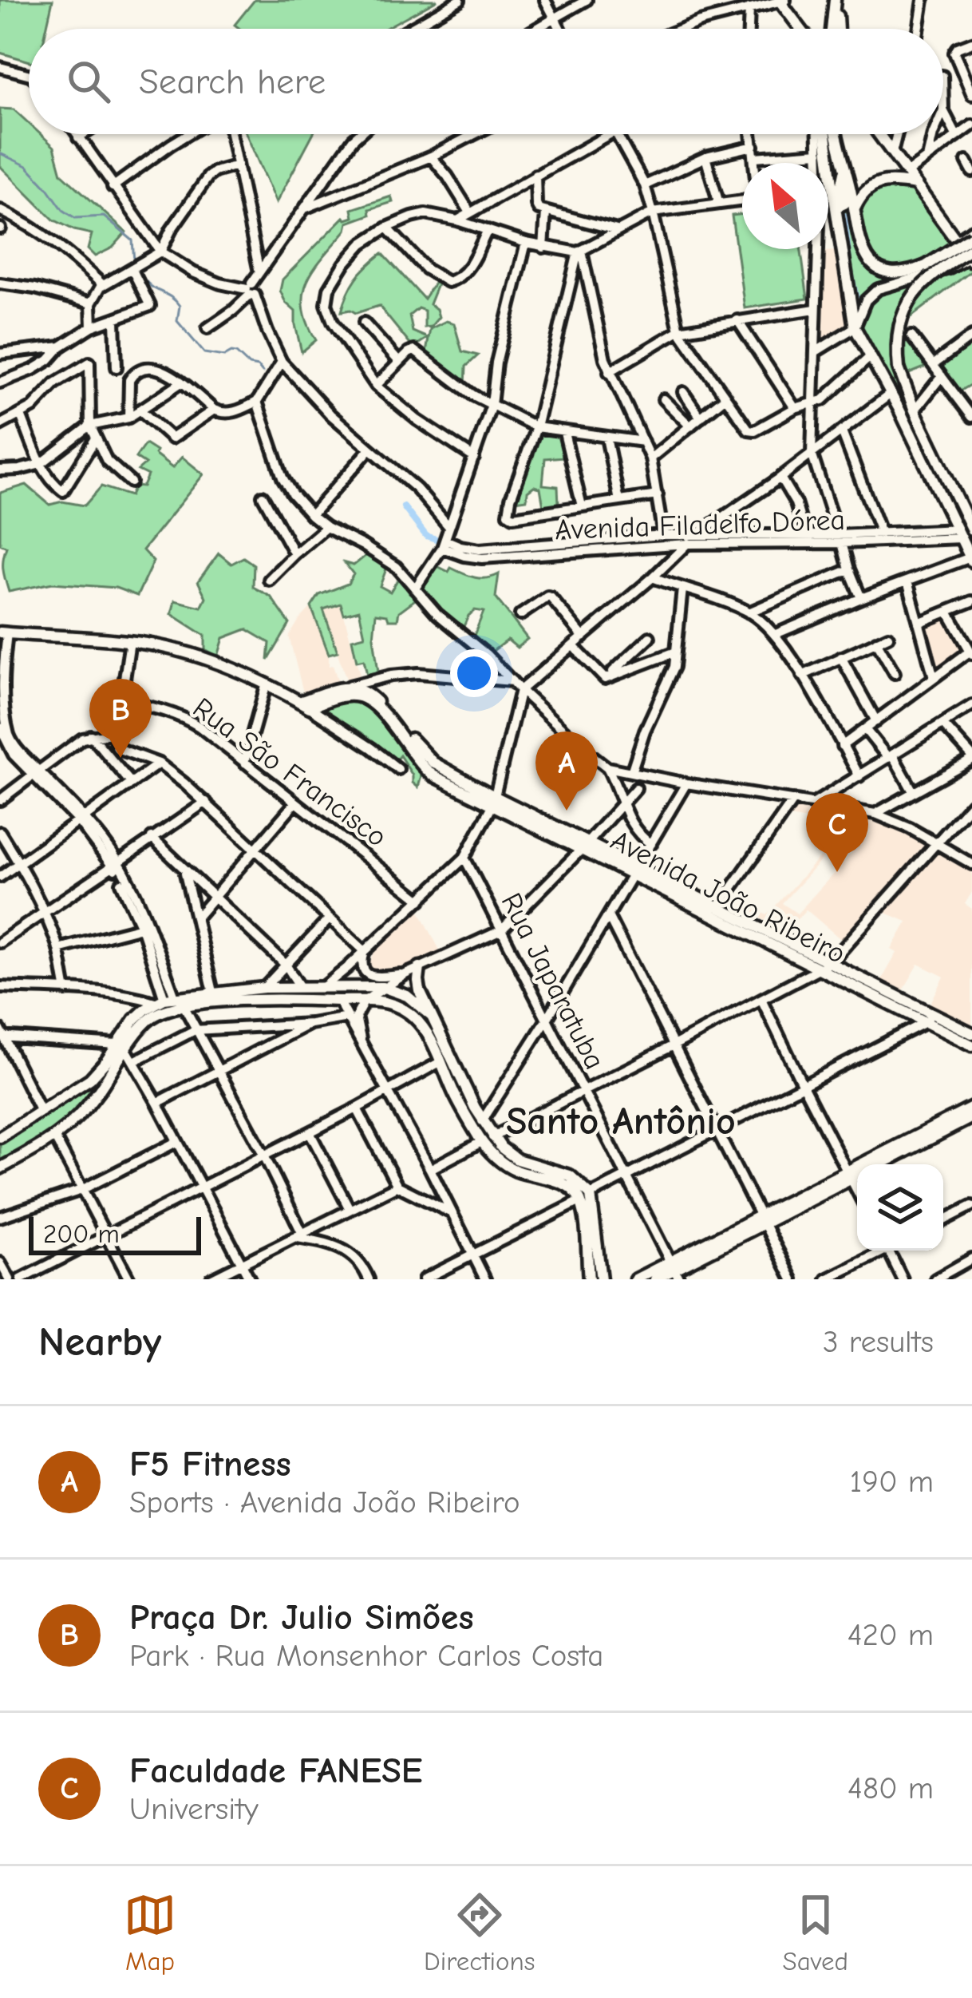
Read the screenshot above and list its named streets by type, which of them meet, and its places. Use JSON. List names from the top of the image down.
{
  "streets": {
    "main road": ["Avenida João Ribeiro"],
    "street": ["Avenida Filadelfo Dórea", "Rua São Francisco", "Rua Japaratuba"]
  },
  "districts": ["Santo Antônio"],
  "scale_bar": "200 m",
  "north": "top left",
  "page": {
    "search": "Search here",
    "pins": ["B", "A", "C"],
    "scale": "200 m",
    "heading": ["Nearby", "3 results"],
    "list": [
      {
        "mark": "A",
        "name": "F5 Fitness",
        "note": "Sports · Avenida João Ribeiro",
        "value": "190 m"
      },
      {
        "mark": "B",
        "name": "Praça Dr. Julio Simões",
        "note": "Park · Rua Monsenhor Carlos Costa",
        "value": "420 m"
      },
      {
        "mark": "C",
        "name": "Faculdade FANESE",
        "note": "University",
        "value": "480 m"
      }
    ],
    "nav": ["Map", "Directions", "Saved"]
  }
}
